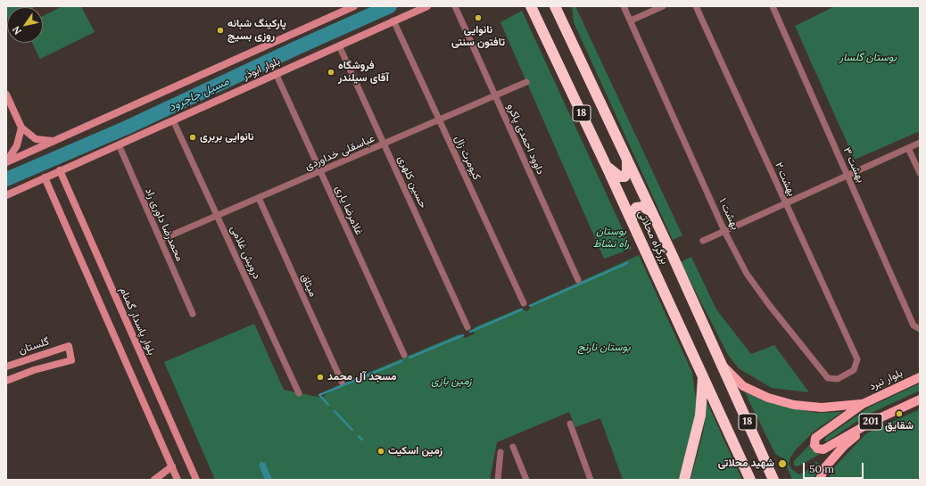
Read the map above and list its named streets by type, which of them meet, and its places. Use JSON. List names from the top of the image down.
{
  "streets": {
    "highway": ["18", "بزرگراه محلاتی"],
    "main road": [
      "بلوار ابوذر",
      "بلوار پاسدار گمنام",
      "گلستان",
      "بلوار نبرد",
      "201"
    ],
    "street": [
      "داوود احمدی پاکرو",
      "عباسقلی خداوردی",
      "کیومرث زال",
      "بهشت ۳",
      "بهشت ۲",
      "حسین کلهری",
      "غلامرضا یاری",
      "بهشت ۱",
      "محمدرضا داوری راد",
      "درویش غلامی",
      "میثاق"
    ]
  },
  "crossings": [
    ["بلوار ابوذر", "کیومرث زال"],
    ["بلوار ابوذر", "حسین کلهری"],
    ["بلوار ابوذر", "غلامرضا یاری"],
    ["بلوار ابوذر", "محمدرضا داوری راد"],
    ["بلوار ابوذر", "درویش غلامی"],
    ["بلوار ابوذر", "بلوار پاسدار گمنام"],
    ["داوود احمدی پاکرو", "عباسقلی خداوردی"],
    ["عباسقلی خداوردی", "کیومرث زال"],
    ["عباسقلی خداوردی", "حسین کلهری"],
    ["عباسقلی خداوردی", "غلامرضا یاری"],
    ["عباسقلی خداوردی", "محمدرضا داوری راد"],
    ["عباسقلی خداوردی", "درویش غلامی"],
    ["عباسقلی خداوردی", "میثاق"],
    ["بهشت ۲", "بهشت ۱"],
    ["بلوار نبرد", "201"]
  ],
  "water": ["مسیل جاجرود"],
  "parks": [
    "بوستان گلسار",
    "بوستان راه نشاط",
    "بوستان نارنج",
    "زمین بازی"
  ],
  "places": [
    "نانوایی تافتون سنتی",
    "پارکینگ شبانه روزی بسیج",
    "فروشگاه آقای سیلندر",
    "نانوایی بربری",
    "مسجد آل محمد",
    "شقایق",
    "زمین اسکیت",
    "شهید محلاتی"
  ],
  "scale_bar": "50 m",
  "north": "bottom left"
}
